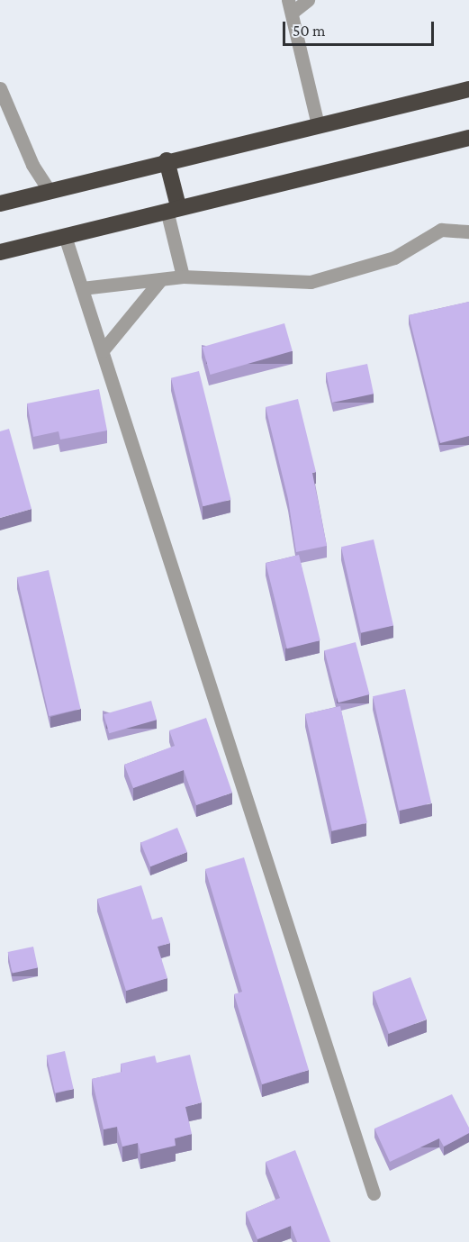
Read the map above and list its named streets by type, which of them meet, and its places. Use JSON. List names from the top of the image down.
{
  "scale_bar": "50 m"
}
